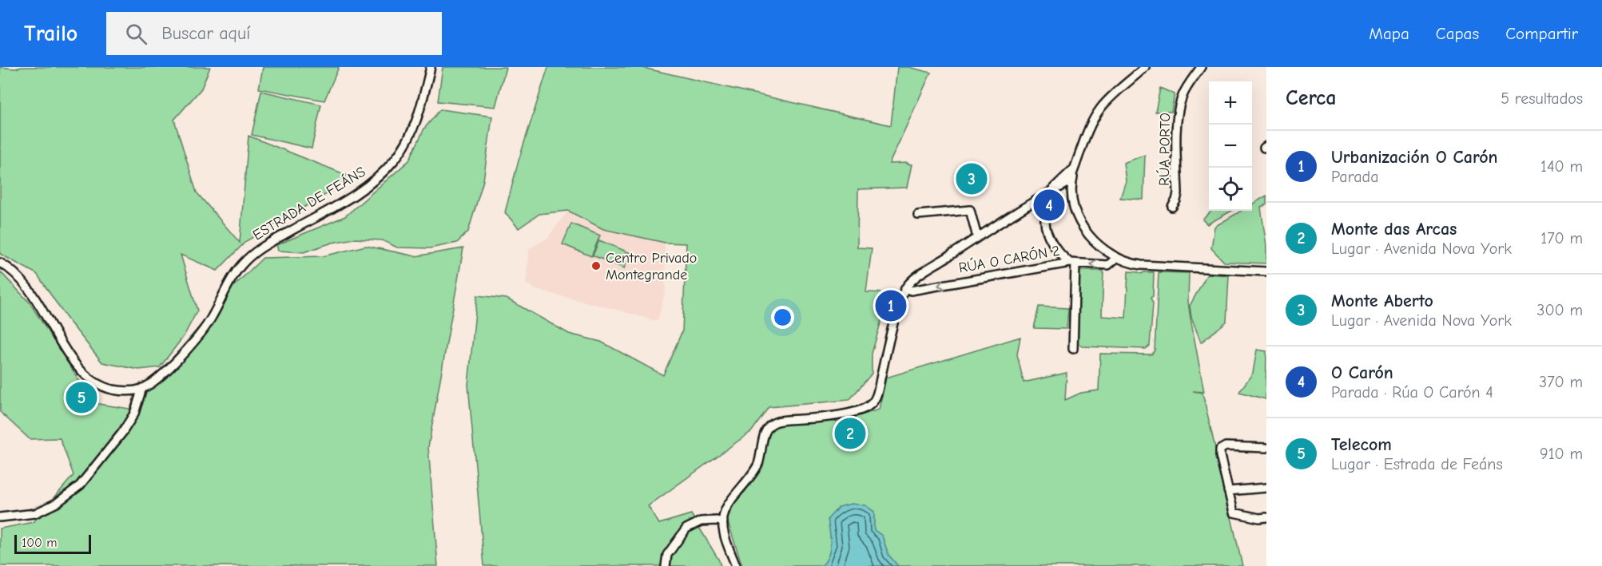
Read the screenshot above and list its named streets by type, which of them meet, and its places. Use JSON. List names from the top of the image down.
{
  "streets": {
    "street": ["RÚA PORTO", "ESTRADA DE FEÁNS", "RÚA O CARÓN 2"]
  },
  "one_way": ["RÚA O CARÓN 2"],
  "places": ["Centro Privado Montegrande"],
  "scale_bar": "100 m",
  "page": {
    "header": "Trailo",
    "search": "Buscar aquí",
    "nav": ["Mapa", "Capas", "Compartir"],
    "heading": ["Cerca", "5 resultados"],
    "map_buttons": ["+", "−"],
    "list": [
      {
        "mark": "1",
        "name": "Urbanización O Carón",
        "note": "Parada",
        "value": "140 m"
      },
      {
        "mark": "2",
        "name": "Monte das Arcas",
        "note": "Lugar · Avenida Nova York",
        "value": "170 m"
      },
      {
        "mark": "3",
        "name": "Monte Aberto",
        "note": "Lugar · Avenida Nova York",
        "value": "300 m"
      },
      {
        "mark": "4",
        "name": "O Carón",
        "note": "Parada · Rúa O Carón 4",
        "value": "370 m"
      },
      {
        "mark": "5",
        "name": "Telecom",
        "note": "Lugar · Estrada de Feáns",
        "value": "910 m"
      }
    ],
    "pins": [
      "3",
      "4",
      "1",
      "5",
      "2"
    ],
    "scale": "100 m"
  }
}
